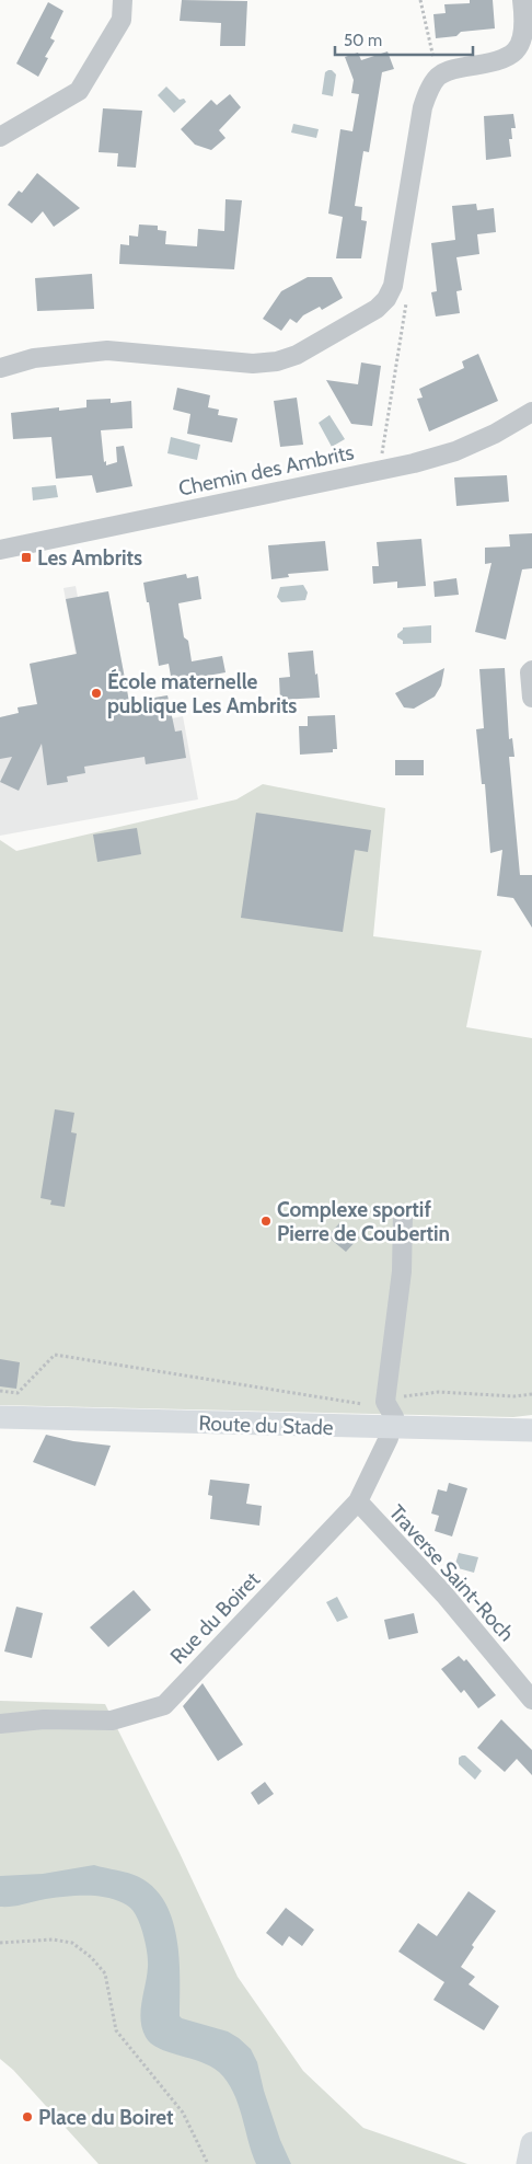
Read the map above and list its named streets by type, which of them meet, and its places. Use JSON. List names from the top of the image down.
{
  "streets": {
    "main road": ["Route du Stade"],
    "street": ["Chemin des Ambrits", "Traverse Saint-Roch", "Rue du Boiret"]
  },
  "crossings": [
    ["Route du Stade", "Rue du Boiret"],
    ["Traverse Saint-Roch", "Rue du Boiret"]
  ],
  "places": {
    "transit": ["Les Ambrits"],
    "other": ["École maternelle publique Les Ambrits", "Complexe sportif Pierre de Coubertin", "Place du Boiret"]
  },
  "scale_bar": "50 m"
}
